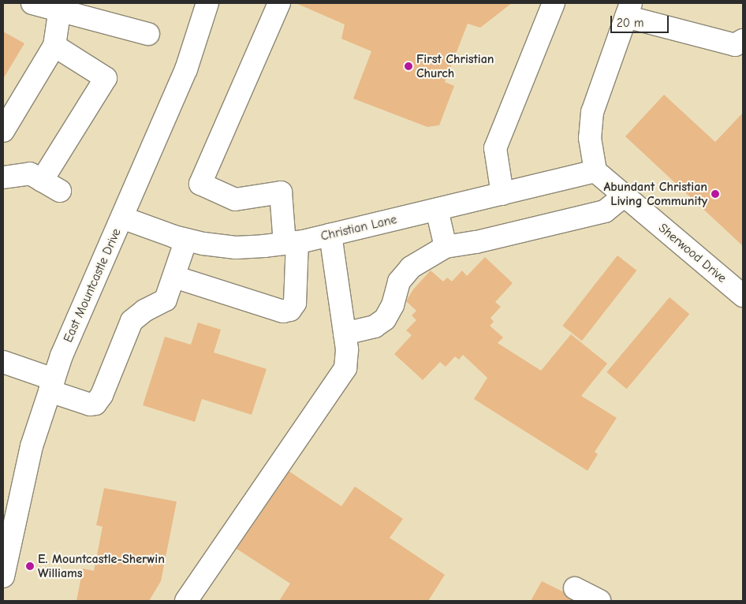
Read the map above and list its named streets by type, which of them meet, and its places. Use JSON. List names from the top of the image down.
{
  "streets": {
    "street": ["Christian Lane", "Sherwood Drive", "East Mountcastle Drive"]
  },
  "crossings": [
    ["Christian Lane", "Sherwood Drive"],
    ["Christian Lane", "East Mountcastle Drive"]
  ],
  "places": ["First Christian Church", "Abundant Christian Living Community", "E. Mountcastle-Sherwin Williams"],
  "scale_bar": "20 m"
}
